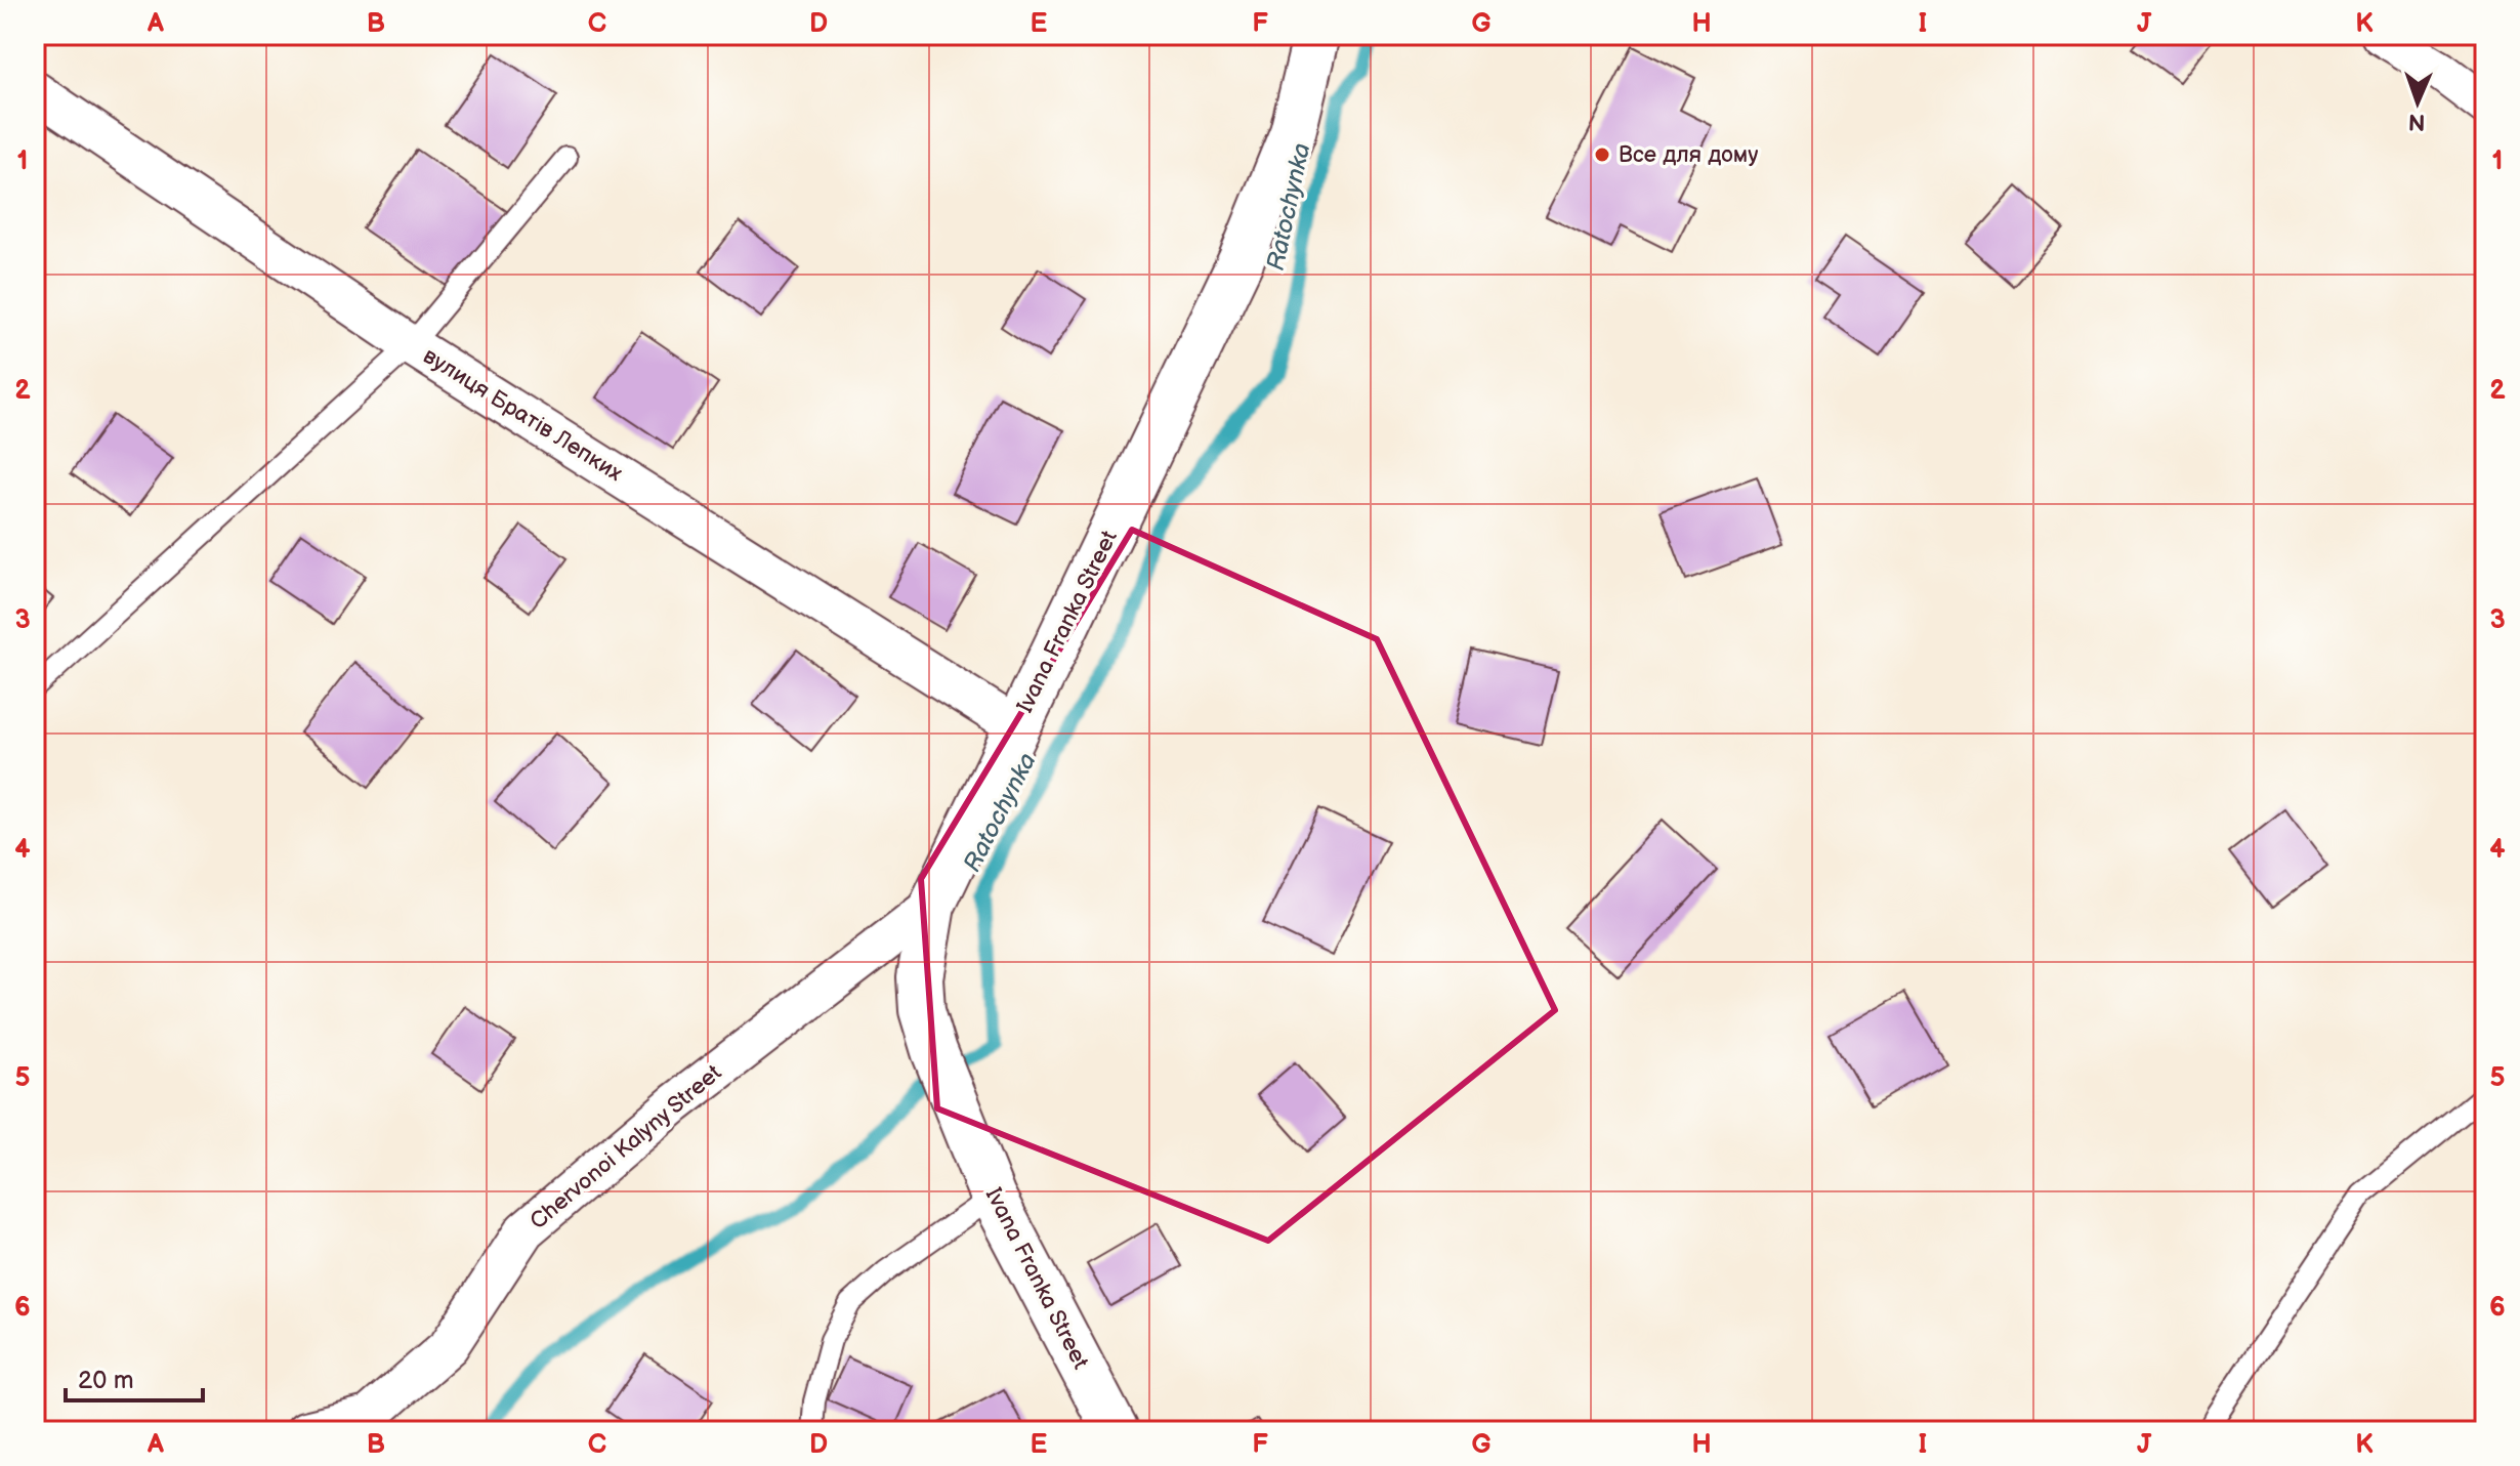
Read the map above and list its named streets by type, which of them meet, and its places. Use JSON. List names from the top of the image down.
{
  "streets": {
    "main road": ["Ivana Franka Street"],
    "street": ["вулиця Братів Лепких", "Chervonoi Kalyny Street"]
  },
  "crossings": [
    ["вулиця Братів Лепких", "Ivana Franka Street"],
    ["Ivana Franka Street", "Chervonoi Kalyny Street"]
  ],
  "water": ["Ratochynka"],
  "places": ["Все для дому"],
  "scale_bar": "20 m",
  "north": "bottom",
  "grid": {
    "columns": [
      "A",
      "B",
      "C",
      "D",
      "E",
      "F",
      "G",
      "H",
      "I",
      "J",
      "K"
    ],
    "rows": [
      "1",
      "2",
      "3",
      "4",
      "5",
      "6"
    ]
  }
}
